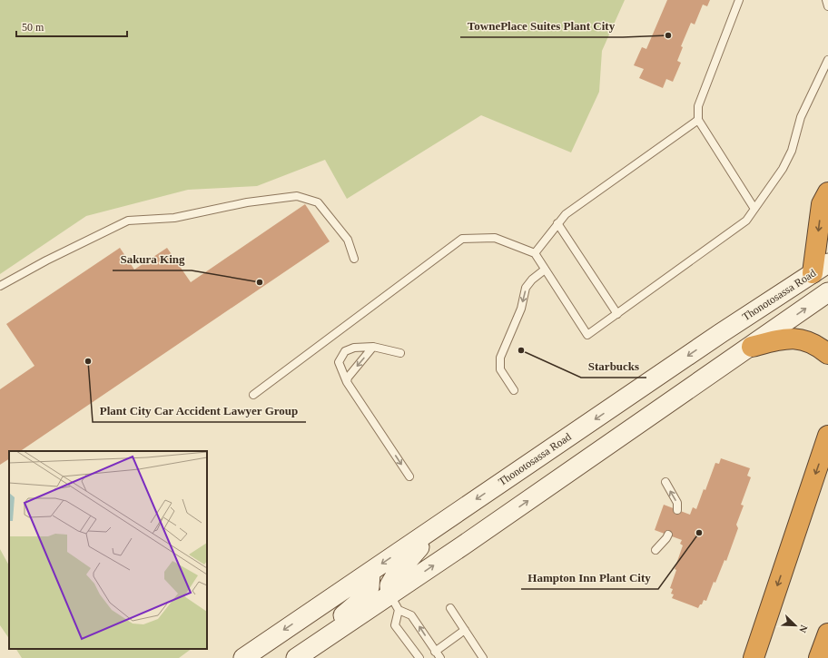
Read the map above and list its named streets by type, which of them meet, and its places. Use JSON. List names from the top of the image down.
{
  "streets": {
    "main road": ["Thonotosassa Road"]
  },
  "places": [
    "TownePlace Suites Plant City",
    "Sakura King",
    "Starbucks",
    "Plant City Car Accident Lawyer Group",
    "Hampton Inn Plant City"
  ],
  "scale_bar": "50 m",
  "north": "bottom right"
}
